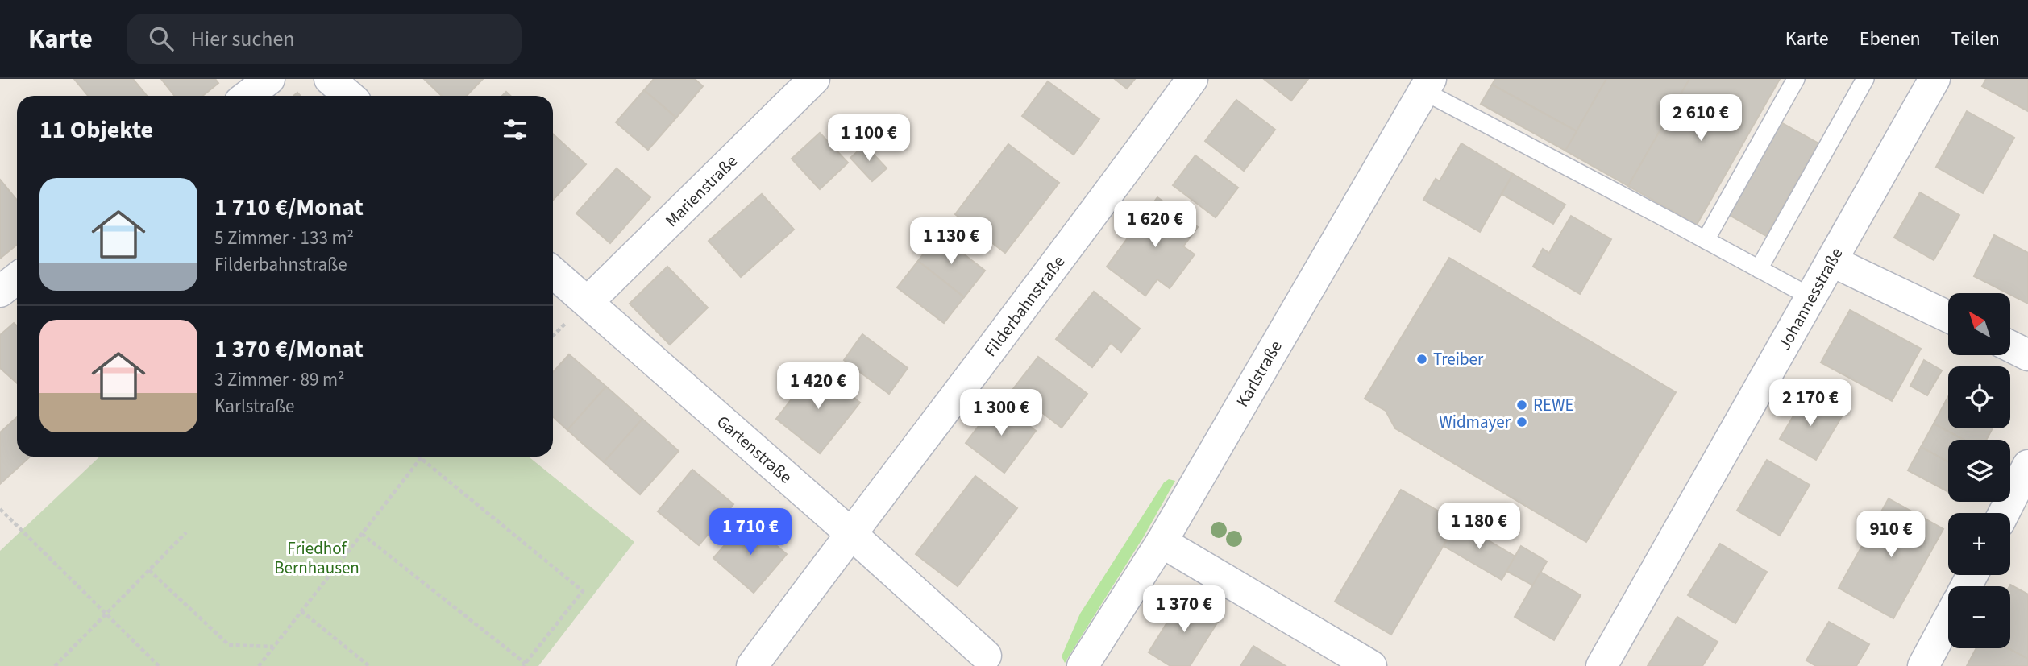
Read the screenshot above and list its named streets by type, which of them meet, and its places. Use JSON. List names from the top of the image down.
{
  "streets": {
    "street": [
      "Marienstraße",
      "Johannesstraße",
      "Filderbahnstraße",
      "Karlstraße",
      "Gartenstraße"
    ]
  },
  "crossings": [
    ["Marienstraße", "Gartenstraße"],
    ["Filderbahnstraße", "Gartenstraße"]
  ],
  "parks": ["Friedhof Bernhausen"],
  "places": ["Treiber", "REWE", "Widmayer"],
  "north": "top left",
  "page": {
    "header": "Karte",
    "search": "Hier suchen",
    "nav": ["Karte", "Ebenen", "Teilen"],
    "price": [
      "2 610 €",
      "1 100 €",
      "1 620 €",
      "1 130 €",
      "1 420 €",
      "2 170 €",
      "1 300 €",
      "1 180 €",
      "1 710 €",
      "910 €",
      "1 370 €"
    ],
    "heading": "11 Objekte",
    "list": [
      {
        "name": "1 710 €/Monat",
        "note": "5 Zimmer · 133 m² · Filderbahnstraße"
      },
      {
        "name": "1 370 €/Monat",
        "note": "3 Zimmer · 89 m² · Karlstraße"
      }
    ],
    "map_buttons": ["+", "−"]
  }
}
